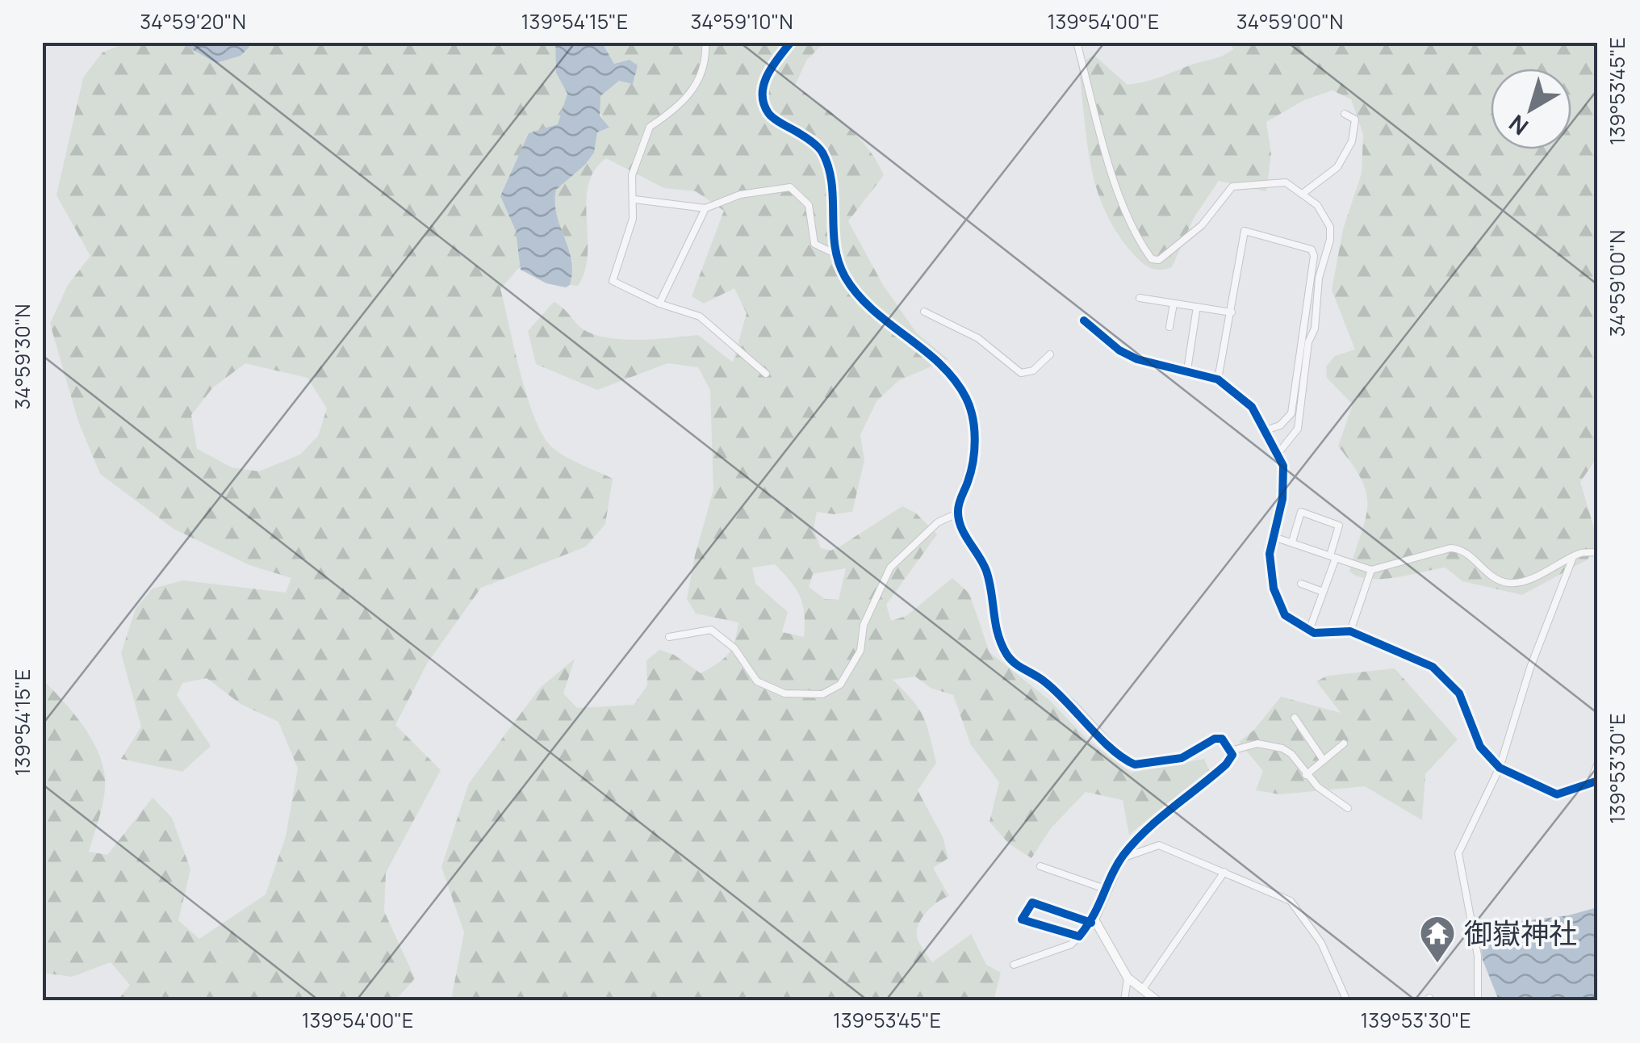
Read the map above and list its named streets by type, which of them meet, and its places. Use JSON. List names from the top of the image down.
{
  "places": {
    "temple": ["御嶽神社"]
  },
  "north": "bottom left",
  "coordinates": [
    "34°59'20\"N",
    "139°54'15\"E",
    "34°59'10\"N",
    "139°54'00\"E",
    "34°59'00\"N",
    "139°53'45\"E",
    "34°59'30\"N",
    "139°53'30\"E"
  ]
}
